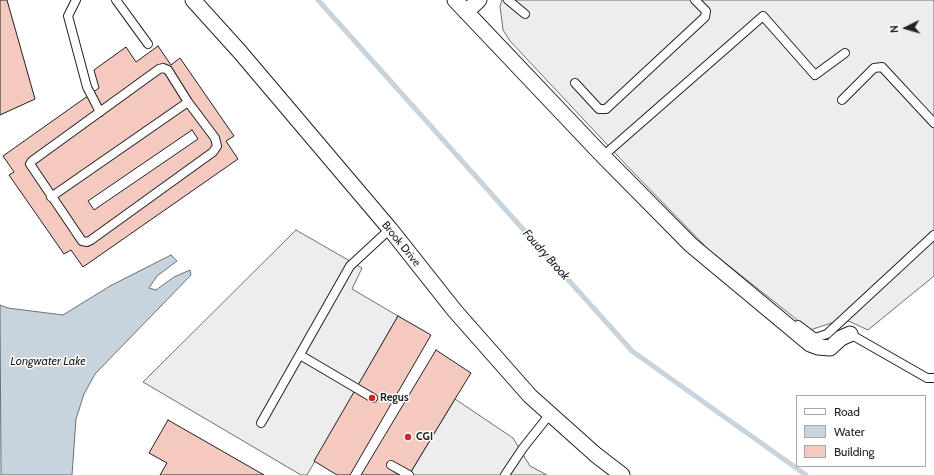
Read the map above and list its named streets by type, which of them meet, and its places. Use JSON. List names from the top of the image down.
{
  "streets": {
    "street": ["Brook Drive"]
  },
  "water": ["Foudry Brook", "Longwater Lake"],
  "places": ["Regus", "CGI"],
  "legend": ["Road", "Water", "Building"],
  "north": "left"
}
